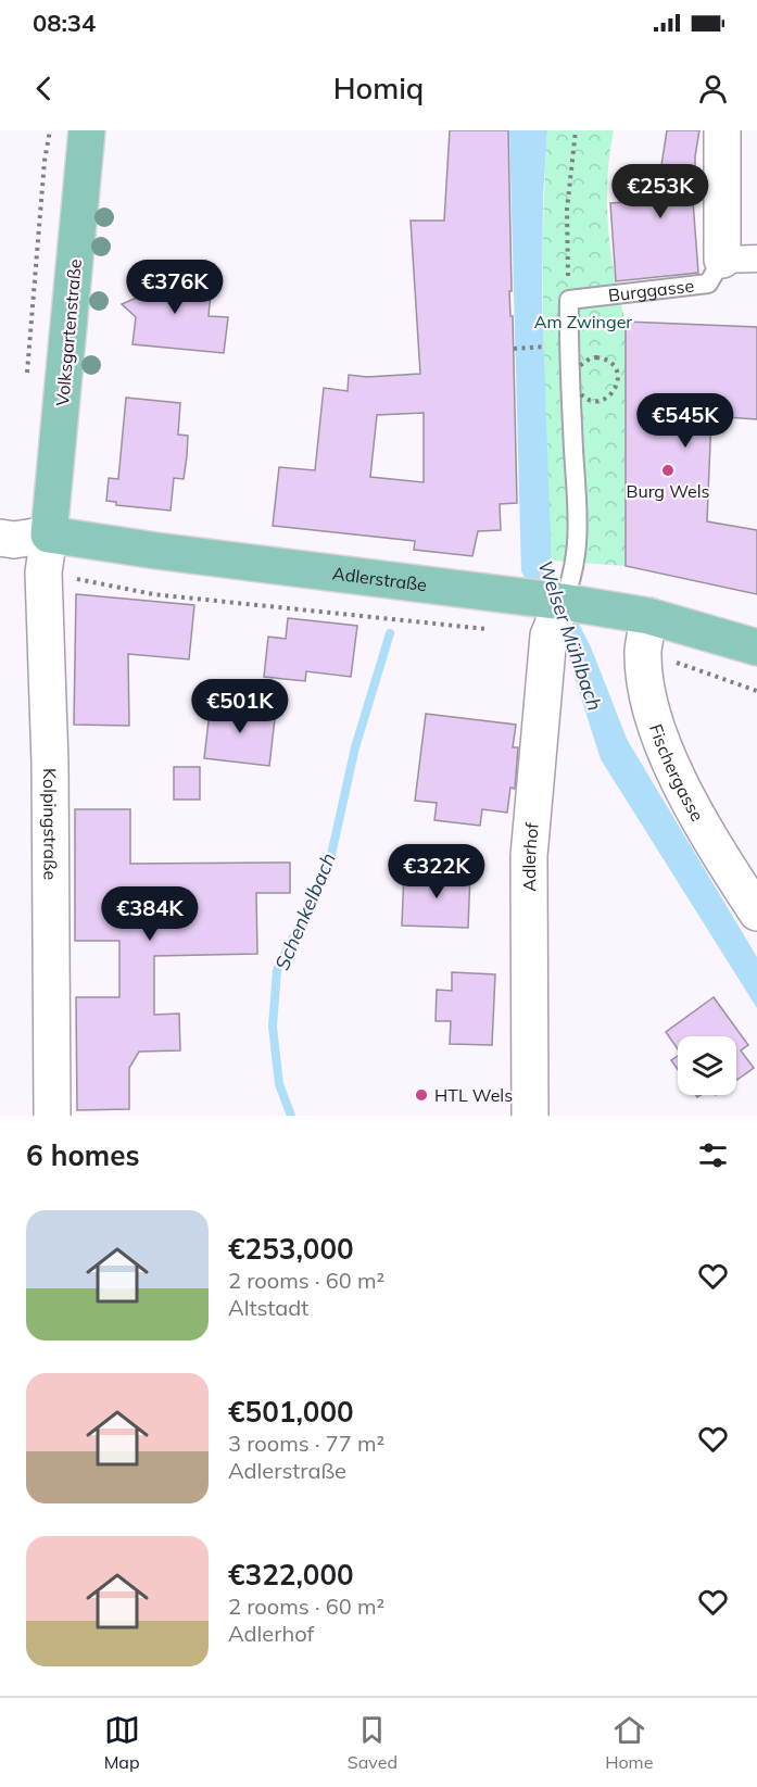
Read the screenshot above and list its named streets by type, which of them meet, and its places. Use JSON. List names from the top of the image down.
{
  "streets": {
    "main road": ["Volksgartenstraße", "Adlerstraße"],
    "street": ["Fischergasse", "Kolpingstraße", "Adlerhof"],
    "lane": ["Burggasse"]
  },
  "crossings": [
    ["Volksgartenstraße", "Adlerstraße"],
    ["Volksgartenstraße", "Kolpingstraße"],
    ["Adlerstraße", "Fischergasse"],
    ["Adlerstraße", "Kolpingstraße"],
    ["Adlerstraße", "Adlerhof"]
  ],
  "water": ["Welser Mühlbach", "Schenkelbach"],
  "parks": ["Am Zwinger"],
  "places": ["Burg Wels", "HTL Wels"],
  "page": {
    "status": "08:34",
    "header": "Homiq",
    "price": [
      "€253K",
      "€376K",
      "€545K",
      "€501K",
      "€322K",
      "€384K"
    ],
    "heading": "6 homes",
    "list": [
      {
        "name": "€253,000",
        "note": "2 rooms · 60 m² · Altstadt"
      },
      {
        "name": "€501,000",
        "note": "3 rooms · 77 m² · Adlerstraße"
      },
      {
        "name": "€322,000",
        "note": "2 rooms · 60 m² · Adlerhof"
      }
    ],
    "tabs": ["Map", "Saved", "Home"]
  }
}
